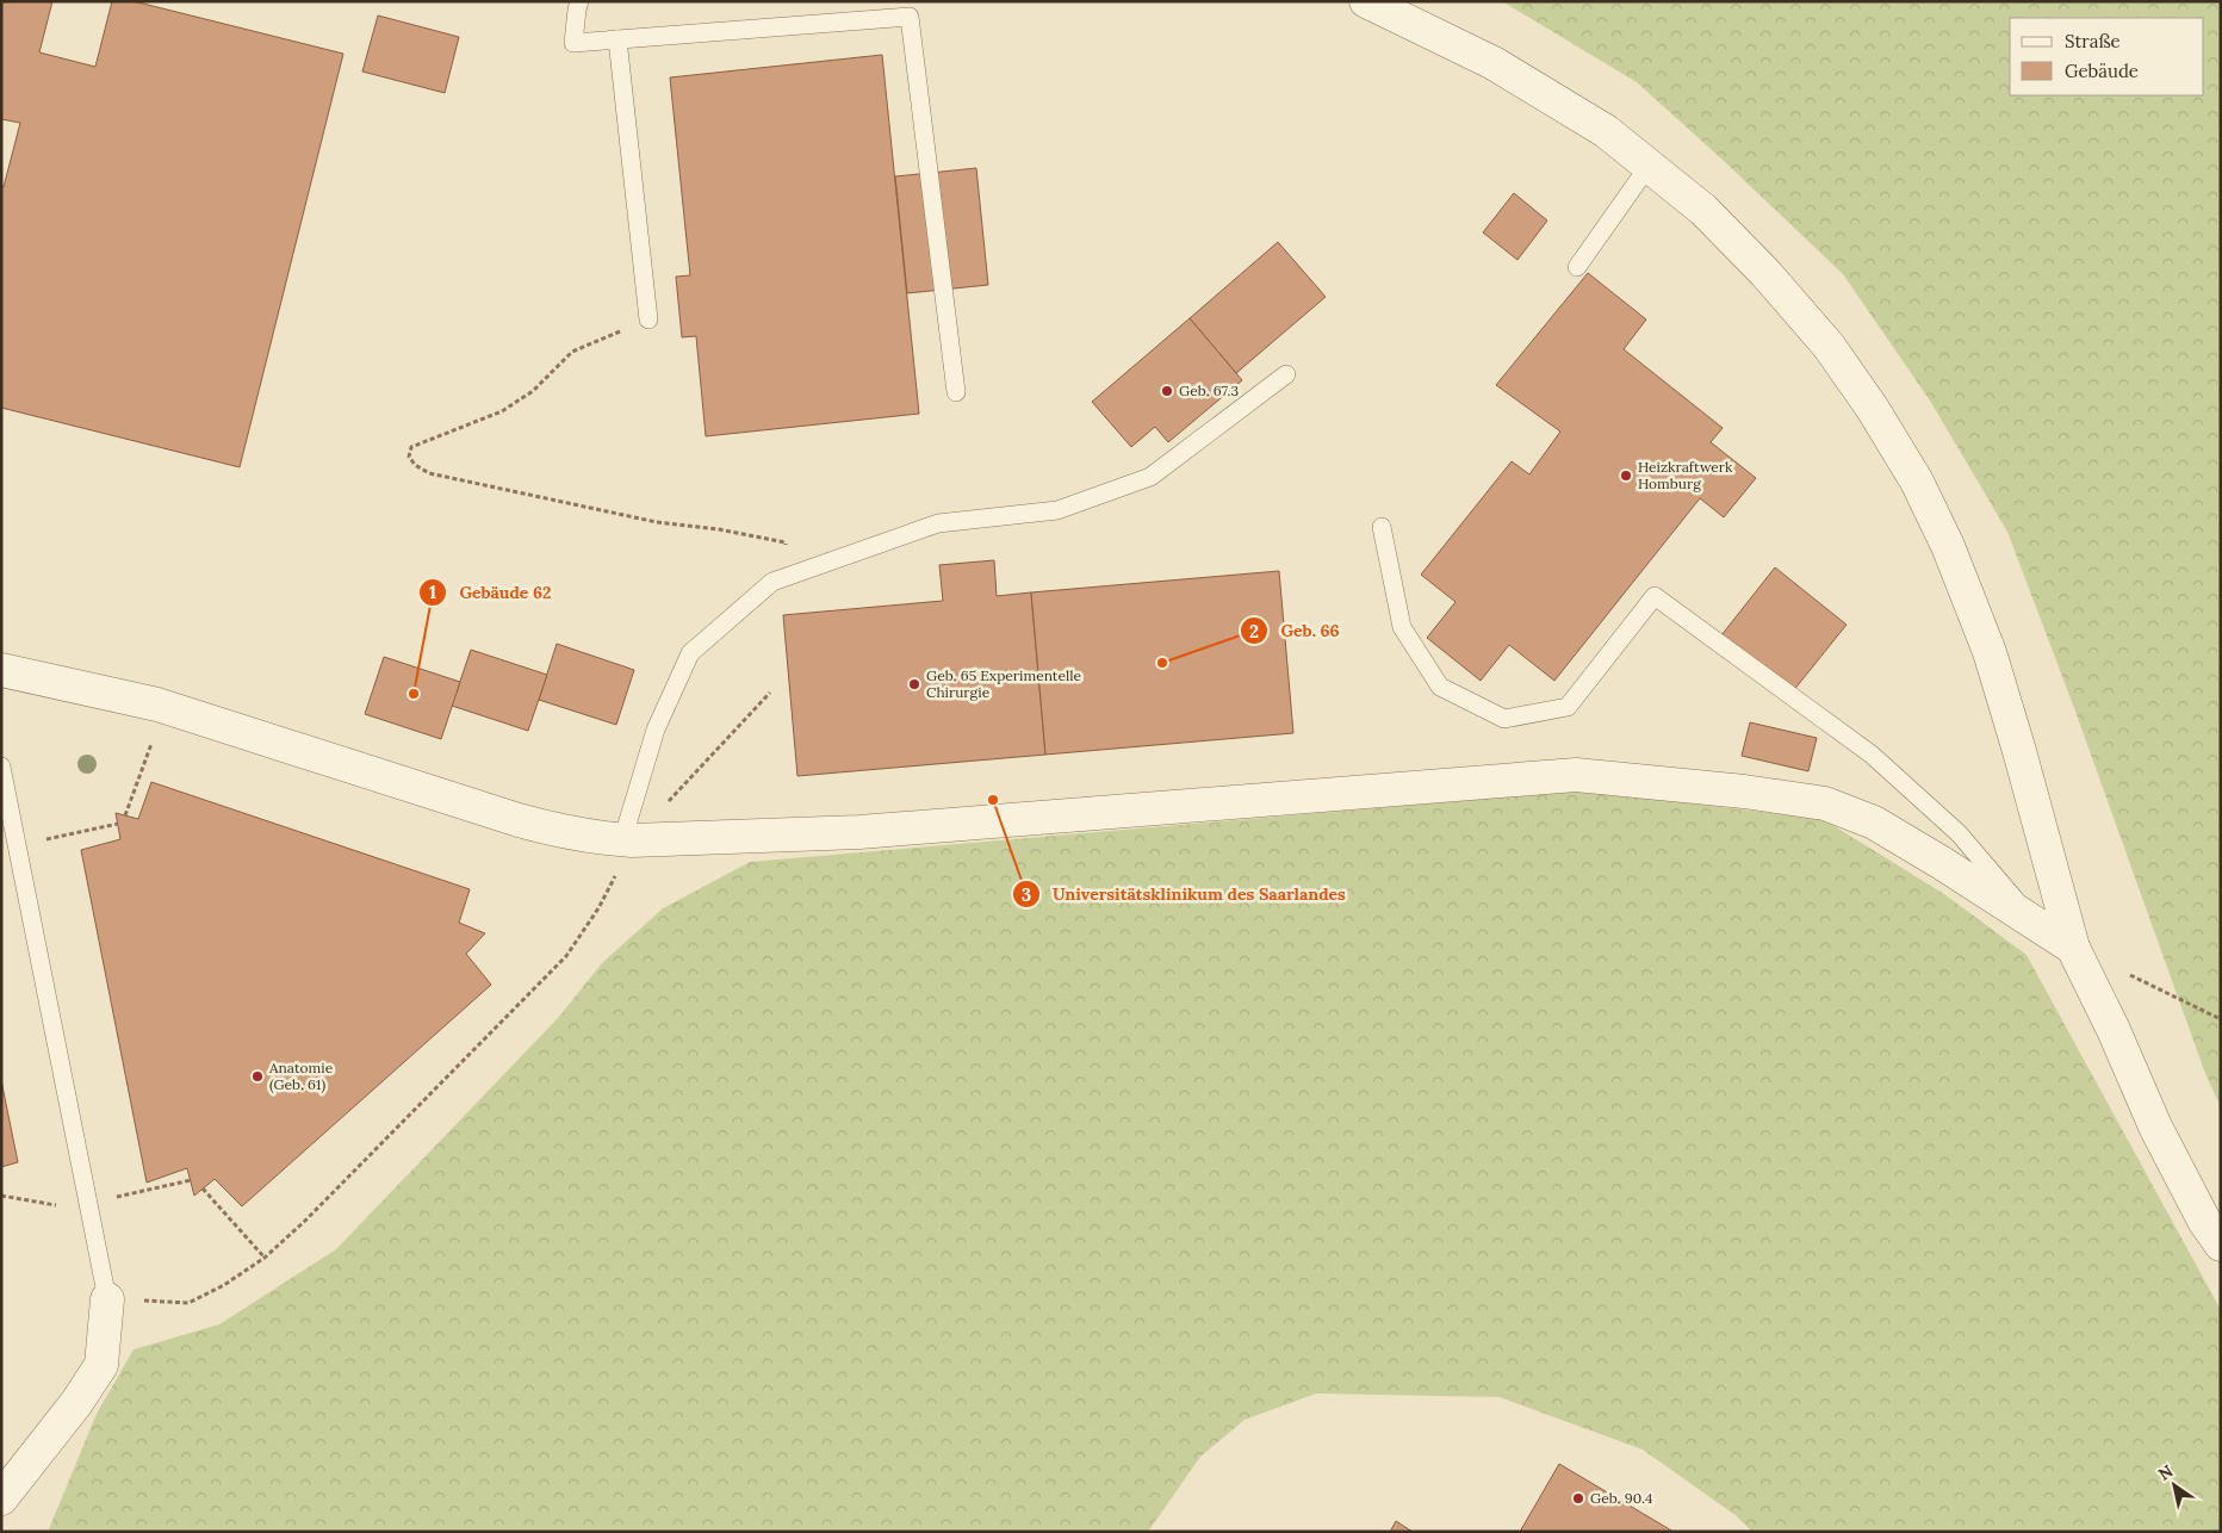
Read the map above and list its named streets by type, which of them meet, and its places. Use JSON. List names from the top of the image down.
{
  "places": [
    "Geb. 67.3",
    "Heizkraftwerk Homburg",
    "Geb. 66",
    "Geb. 65 Experimentelle Chirurgie",
    "Gebäude 62",
    "Universitätsklinikum des Saarlandes",
    "Anatomie (Geb. 61)",
    "Geb. 90.4"
  ],
  "legend": ["Straße", "Gebäude"],
  "north": "top left"
}
